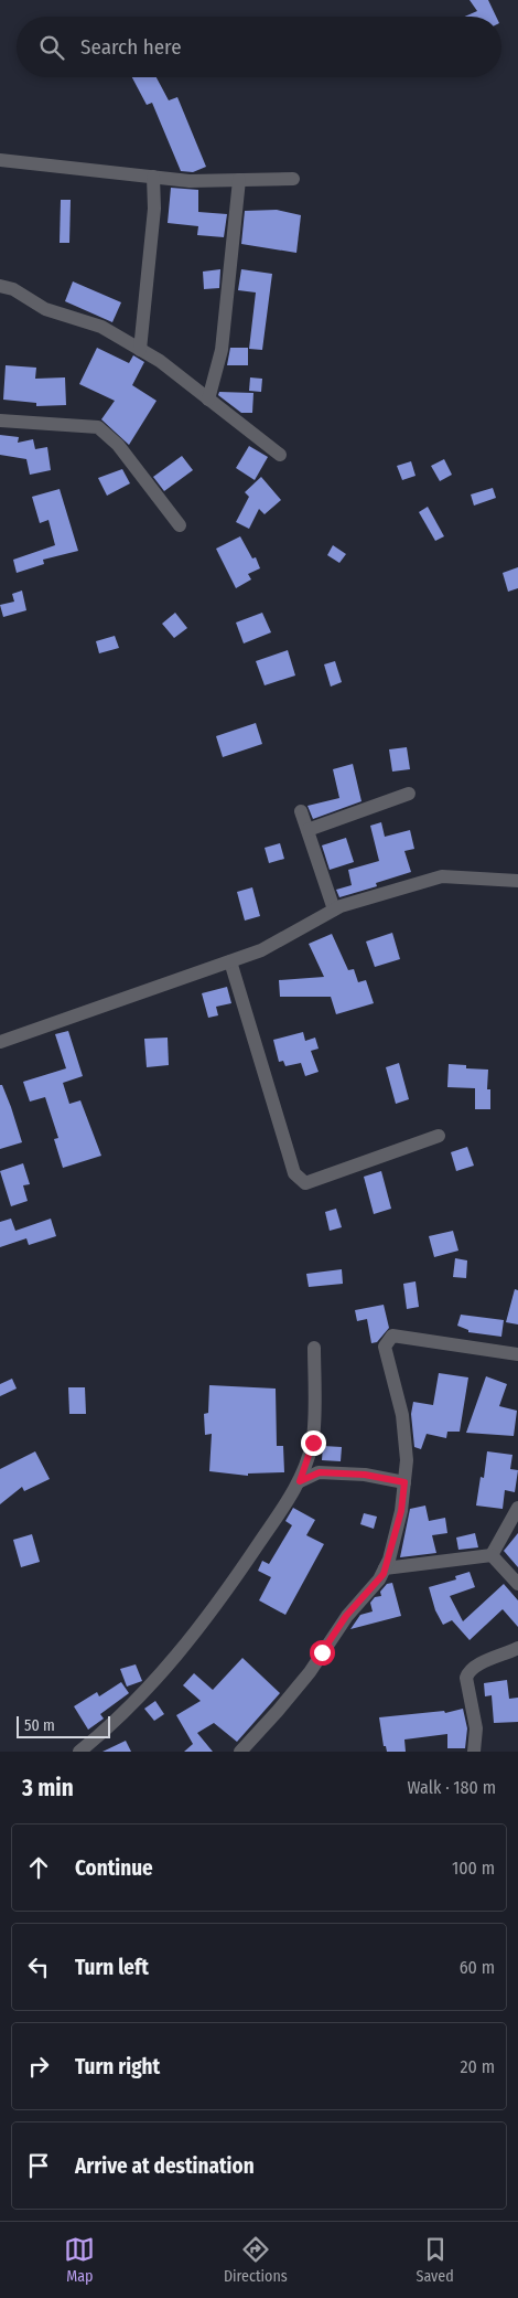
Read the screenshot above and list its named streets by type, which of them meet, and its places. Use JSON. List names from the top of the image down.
{
  "scale_bar": "50 m",
  "page": {
    "search": "Search here",
    "scale": "50 m",
    "heading": ["3 min", "Walk · 180 m"],
    "list": [
      ["Continue", "100 m"],
      ["Turn left", "60 m"],
      ["Turn right", "20 m"],
      "Arrive at destination"
    ],
    "nav": ["Map", "Directions", "Saved"]
  }
}
